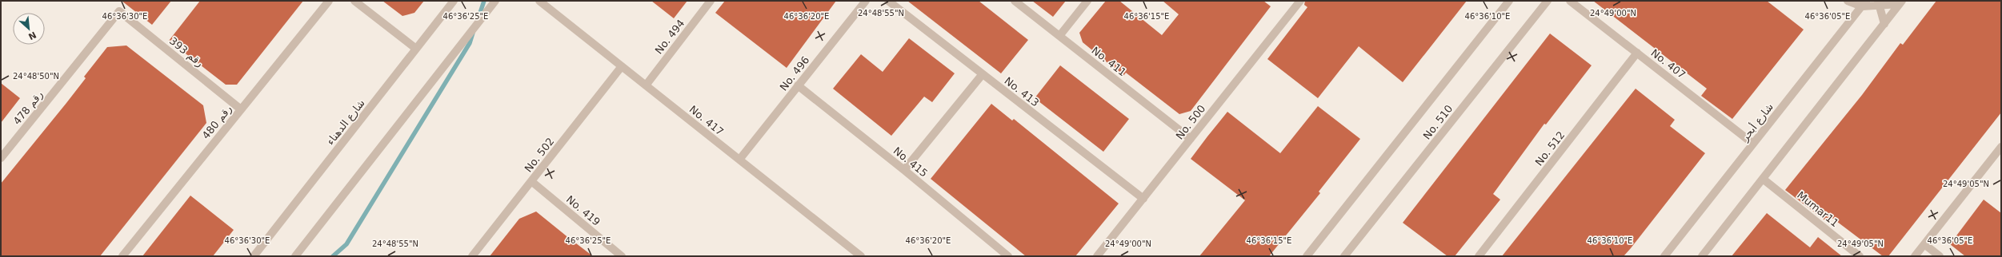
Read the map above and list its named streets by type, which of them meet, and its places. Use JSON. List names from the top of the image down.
{
  "streets": {
    "street": [
      "No. 494",
      "رقم 393",
      "No. 411",
      "No. 407",
      "No. 496",
      "No. 413",
      "رقم 478",
      "No. 417",
      "رقم 480",
      "شارع الدهناء",
      "No. 500",
      "No. 510",
      "شارع أبحر",
      "No. 512",
      "No. 502",
      "No. 415",
      "Mumar11",
      "No. 419"
    ]
  },
  "crossings": [
    ["No. 494", "No. 417"],
    ["رقم 393", "رقم 478"],
    ["رقم 393", "رقم 480"],
    ["No. 411", "No. 500"],
    ["No. 407", "شارع أبحر"],
    ["No. 407", "No. 512"],
    ["No. 496", "No. 417"],
    ["No. 496", "No. 415"],
    ["No. 413", "No. 500"],
    ["No. 417", "No. 502"],
    ["No. 502", "No. 419"]
  ],
  "north": "bottom right",
  "coordinates": [
    "24°48'55\"N",
    "24°49'00\"N",
    "46°36'30\"E",
    "46°36'25\"E",
    "46°36'20\"E",
    "46°36'15\"E",
    "46°36'10\"E",
    "46°36'05\"E",
    "24°48'50\"N",
    "24°49'05\"N"
  ]
}
